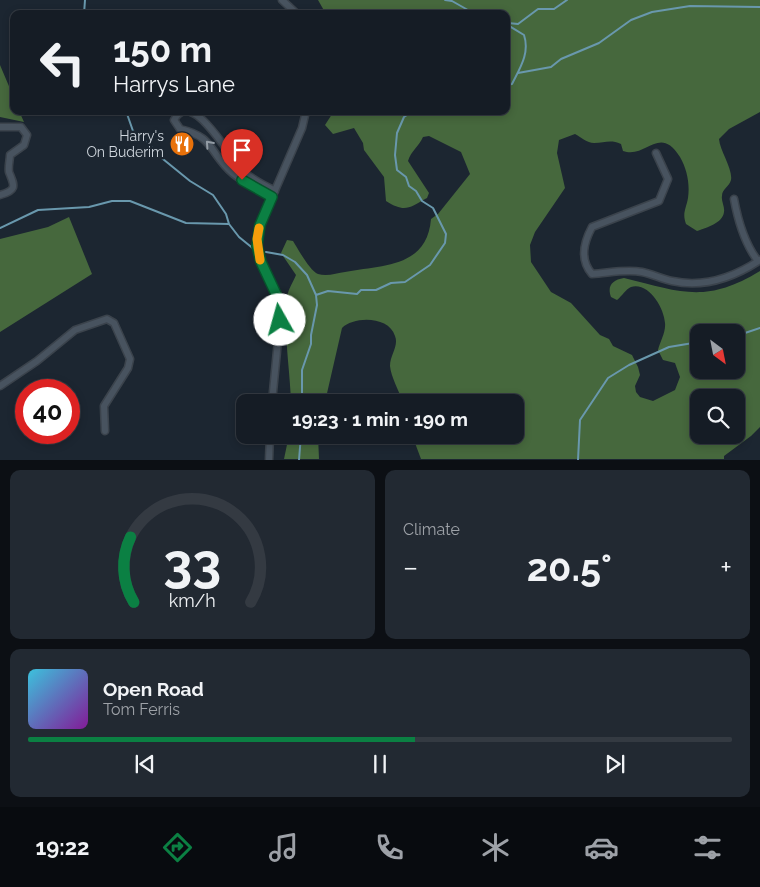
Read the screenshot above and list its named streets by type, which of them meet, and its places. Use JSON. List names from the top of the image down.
{
  "places": {
    "restaurant": ["Harry's On Buderim"]
  },
  "north": "bottom right",
  "page": {
    "turn": ["150 m", "Harrys Lane"],
    "limit": "40",
    "trip": "19:23 · 1 min · 190 m",
    "tile": "Climate",
    "heat": ["−", "20.5°", "+"],
    "song": ["Open Road", "Tom Ferris"],
    "tabs": "19:22",
    "gauge": ["33", "km/h"]
  }
}
